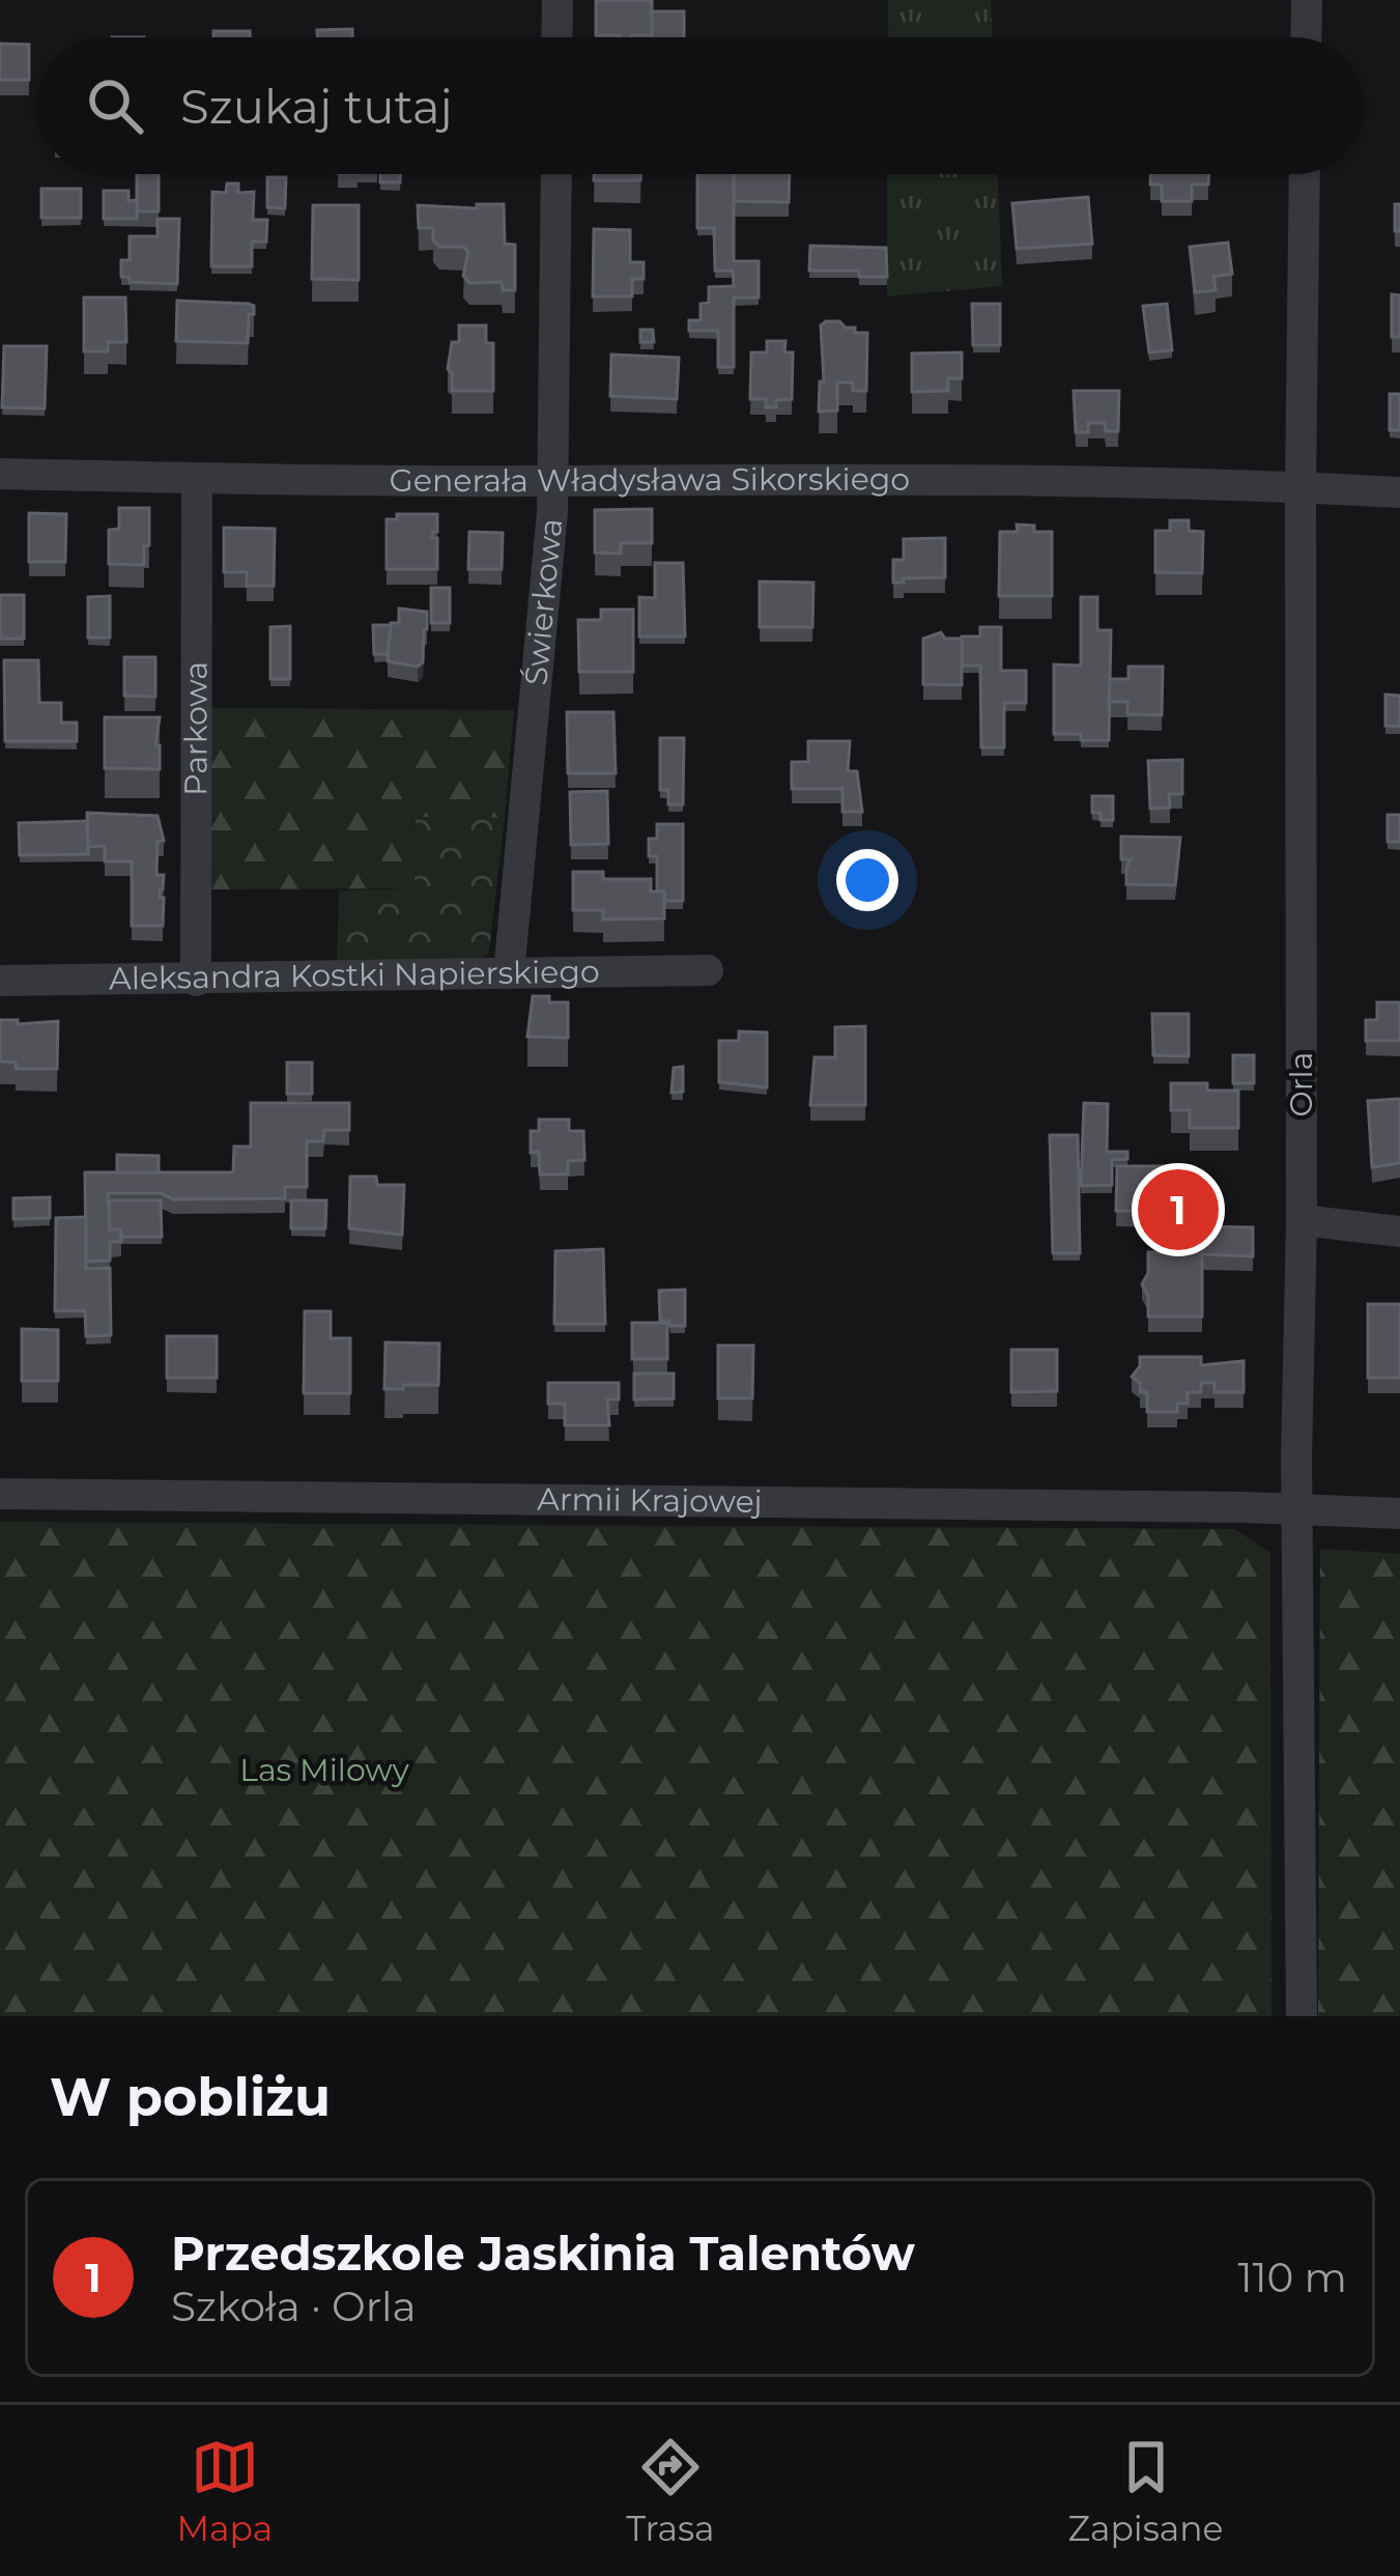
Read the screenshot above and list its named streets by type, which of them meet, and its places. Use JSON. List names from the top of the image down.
{
  "streets": {
    "street": [
      "Generała Władysława Sikorskiego",
      "Świerkowa",
      "Parkowa",
      "Aleksandra Kostki Napierskiego",
      "Orla",
      "Armii Krajowej"
    ]
  },
  "crossings": [
    ["Generała Władysława Sikorskiego", "Świerkowa"],
    ["Generała Władysława Sikorskiego", "Parkowa"],
    ["Generała Władysława Sikorskiego", "Orla"],
    ["Świerkowa", "Aleksandra Kostki Napierskiego"],
    ["Parkowa", "Aleksandra Kostki Napierskiego"],
    ["Orla", "Armii Krajowej"]
  ],
  "parks": ["Las Milowy"],
  "page": {
    "search": "Szukaj tutaj",
    "pins": "1",
    "heading": "W pobliżu",
    "list": [
      {
        "mark": "1",
        "name": "Przedszkole Jaskinia Talentów",
        "note": "Szkoła · Orla",
        "value": "110 m"
      }
    ],
    "nav": ["Mapa", "Trasa", "Zapisane"]
  }
}
